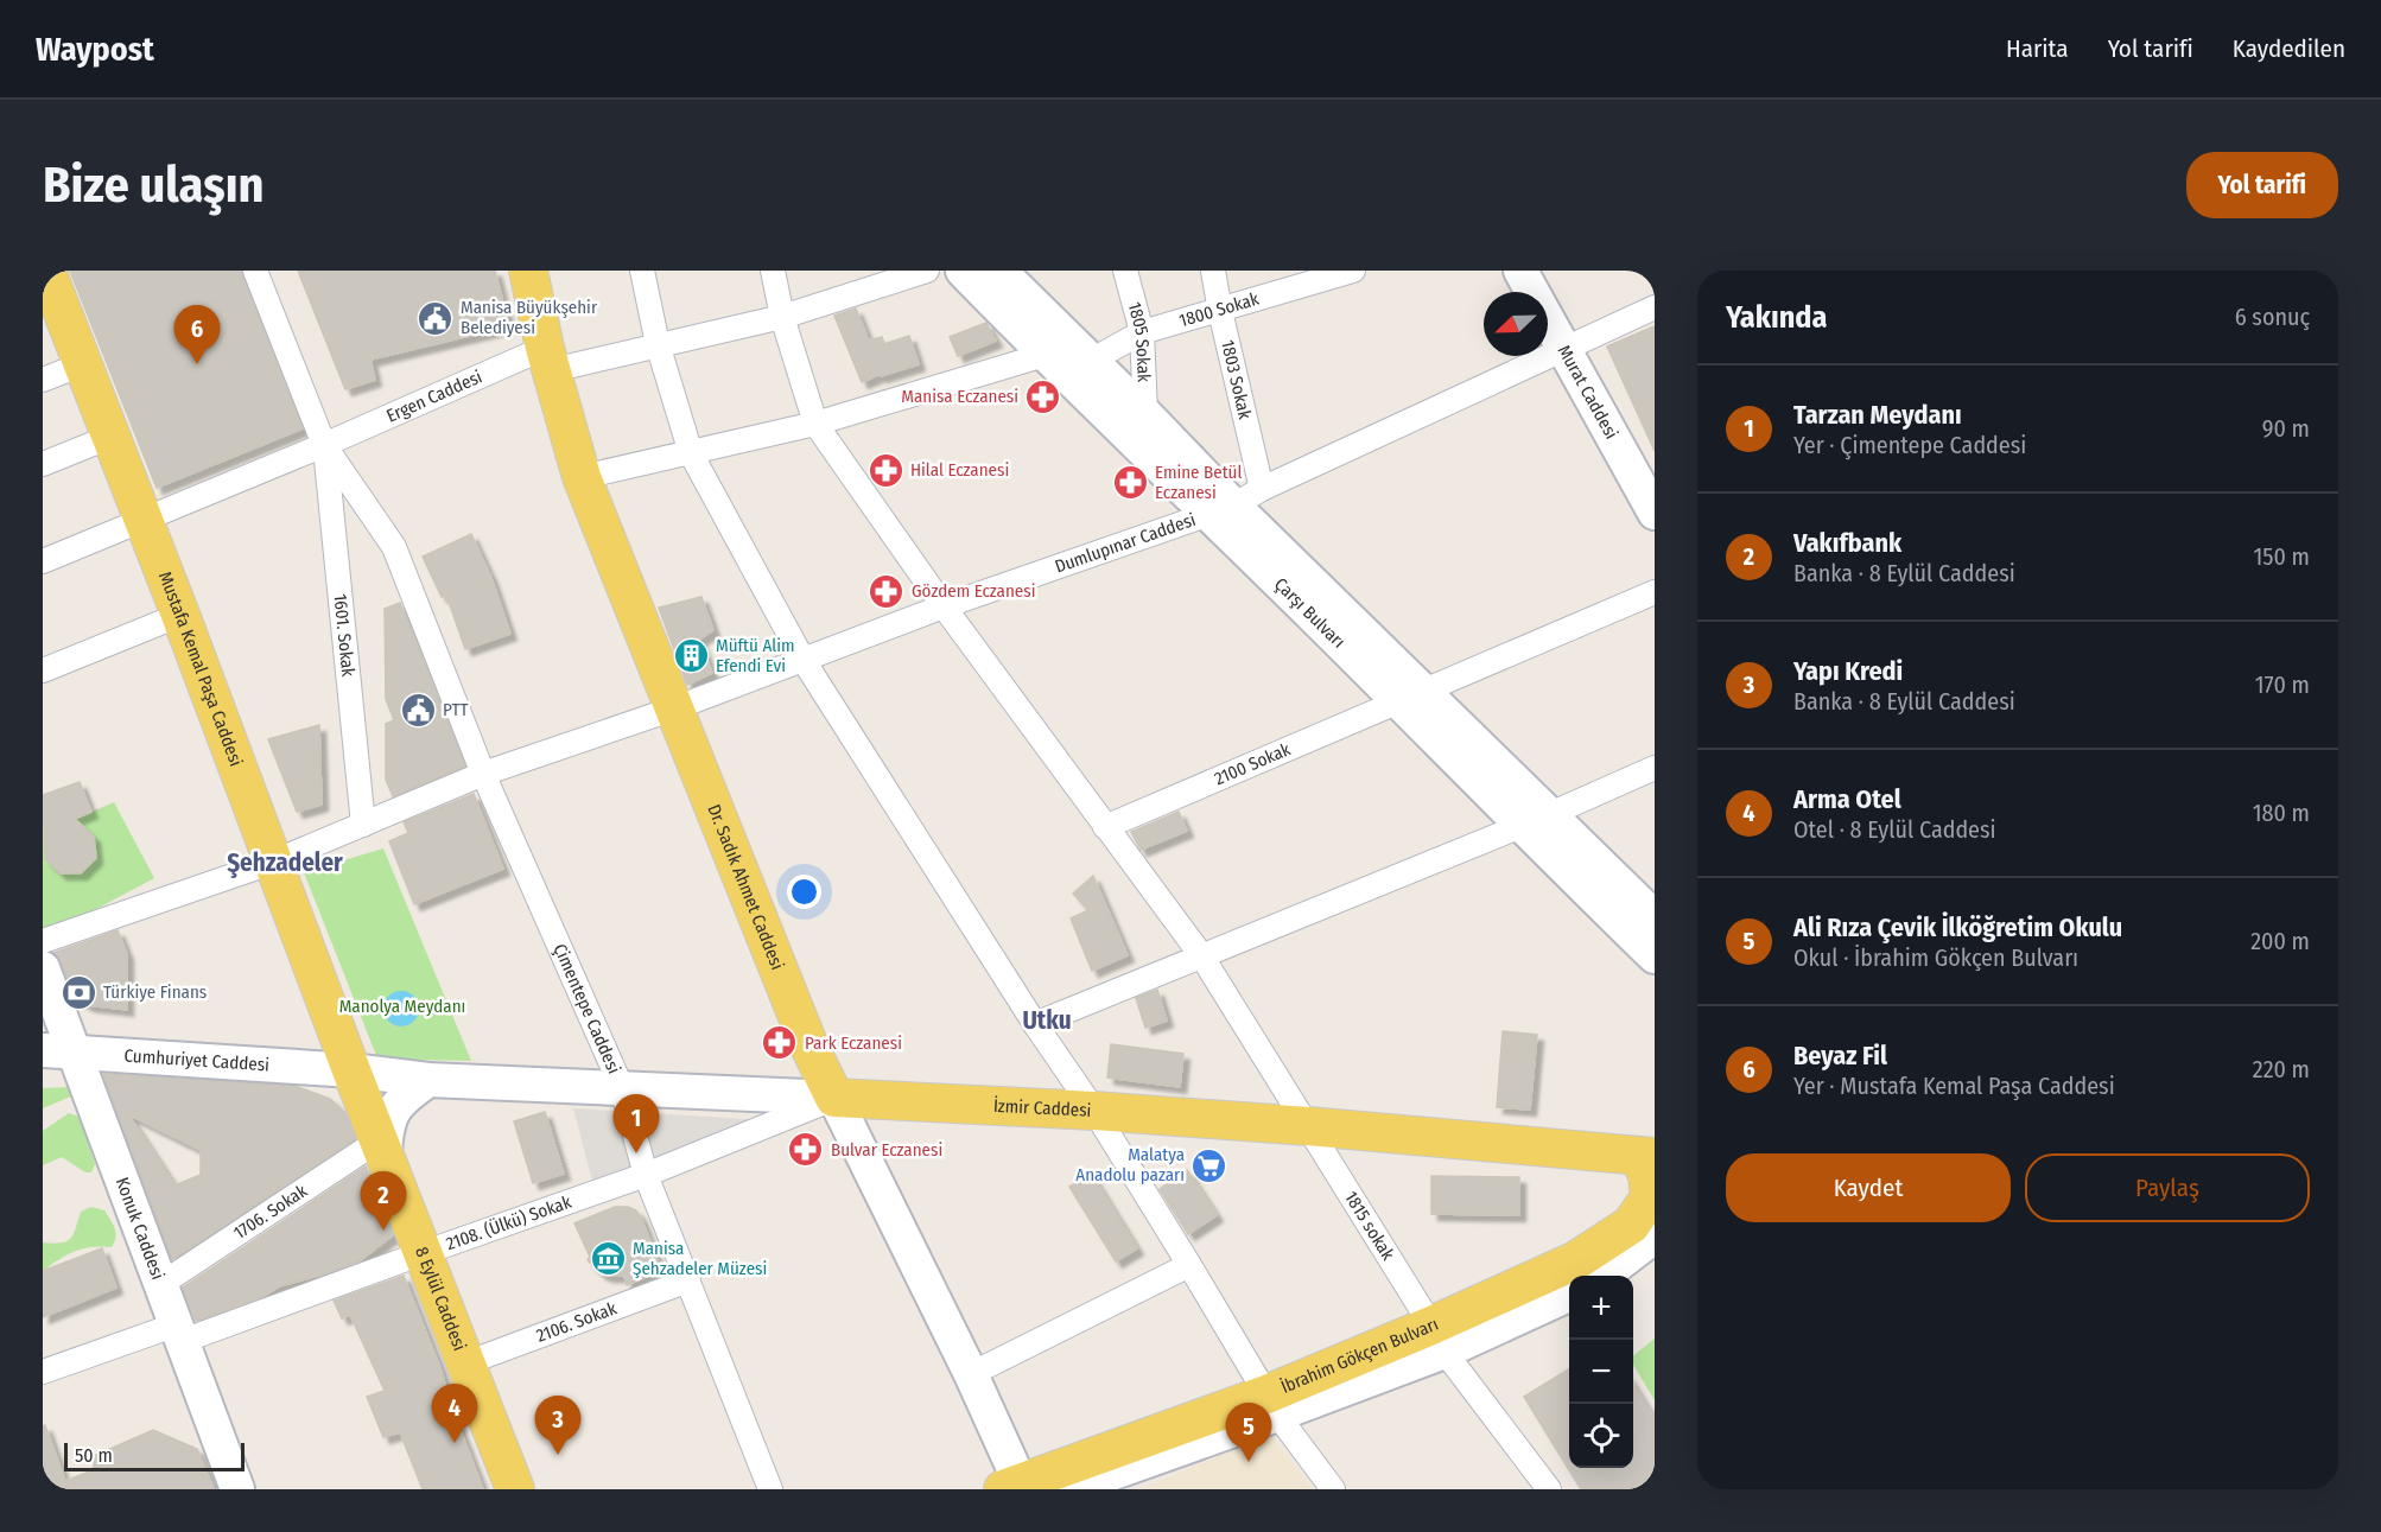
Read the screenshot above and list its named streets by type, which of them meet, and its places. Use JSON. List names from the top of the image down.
{
  "streets": {
    "main road": [
      "Murat Caddesi",
      "Çarşı Bulvarı",
      "Mustafa Kemal Paşa Caddesi",
      "Dr. Sadık Ahmet Caddesi",
      "Cumhuriyet Caddesi",
      "İzmir Caddesi",
      "Konuk Caddesi",
      "8 Eylül Caddesi",
      "İbrahim Gökçen Bulvarı"
    ],
    "street": [
      "1800 Sokak",
      "1805 Sokak",
      "1803 Sokak",
      "Ergen Caddesi",
      "Dumlupınar Caddesi",
      "1601. Sokak",
      "2100 Sokak",
      "Çimentepe Caddesi",
      "1706. Sokak",
      "2108. (Ülkü) Sokak",
      "1815 sokak",
      "2106. Sokak"
    ]
  },
  "crossings": [
    ["1800 Sokak", "1805 Sokak"],
    ["1800 Sokak", "1803 Sokak"],
    ["1800 Sokak", "Çarşı Bulvarı"],
    ["1800 Sokak", "Dr. Sadık Ahmet Caddesi"],
    ["1800 Sokak", "1815 sokak"],
    ["1805 Sokak", "Çarşı Bulvarı"],
    ["1803 Sokak", "Dumlupınar Caddesi"],
    ["1803 Sokak", "Çarşı Bulvarı"],
    ["Murat Caddesi", "Dumlupınar Caddesi"],
    ["Ergen Caddesi", "1601. Sokak"],
    ["Ergen Caddesi", "Mustafa Kemal Paşa Caddesi"],
    ["Ergen Caddesi", "Dr. Sadık Ahmet Caddesi"],
    ["Ergen Caddesi", "Çimentepe Caddesi"],
    ["Ergen Caddesi", "1815 sokak"],
    ["Dumlupınar Caddesi", "Çarşı Bulvarı"],
    ["Dumlupınar Caddesi", "1601. Sokak"],
    ["Dumlupınar Caddesi", "Mustafa Kemal Paşa Caddesi"],
    ["Dumlupınar Caddesi", "Dr. Sadık Ahmet Caddesi"],
    ["Dumlupınar Caddesi", "Çimentepe Caddesi"],
    ["Dumlupınar Caddesi", "1815 sokak"],
    ["Çarşı Bulvarı", "2100 Sokak"],
    ["1601. Sokak", "Çimentepe Caddesi"],
    ["Mustafa Kemal Paşa Caddesi", "Cumhuriyet Caddesi"],
    ["Mustafa Kemal Paşa Caddesi", "8 Eylül Caddesi"],
    ["2100 Sokak", "1815 sokak"],
    ["Dr. Sadık Ahmet Caddesi", "İzmir Caddesi"],
    ["Dr. Sadık Ahmet Caddesi", "2108. (Ülkü) Sokak"],
    ["Dr. Sadık Ahmet Caddesi", "İbrahim Gökçen Bulvarı"],
    ["Çimentepe Caddesi", "İzmir Caddesi"],
    ["Çimentepe Caddesi", "2108. (Ülkü) Sokak"],
    ["Çimentepe Caddesi", "2106. Sokak"],
    ["Cumhuriyet Caddesi", "İzmir Caddesi"],
    ["Cumhuriyet Caddesi", "Konuk Caddesi"],
    ["Cumhuriyet Caddesi", "8 Eylül Caddesi"],
    ["İzmir Caddesi", "2108. (Ülkü) Sokak"],
    ["İzmir Caddesi", "1815 sokak"],
    ["İzmir Caddesi", "İbrahim Gökçen Bulvarı"],
    ["1706. Sokak", "Konuk Caddesi"],
    ["1706. Sokak", "8 Eylül Caddesi"],
    ["2108. (Ülkü) Sokak", "Konuk Caddesi"],
    ["2108. (Ülkü) Sokak", "8 Eylül Caddesi"],
    ["1815 sokak", "İbrahim Gökçen Bulvarı"],
    ["8 Eylül Caddesi", "2106. Sokak"]
  ],
  "districts": ["Şehzadeler", "Utku"],
  "parks": ["Manolya Meydanı"],
  "places": {
    "public building": ["Manisa Büyükşehir Belediyesi", "PTT"],
    "pharmacy": [
      "Manisa Eczanesi",
      "Hilal Eczanesi",
      "Emine Betül Eczanesi",
      "Gözdem Eczanesi",
      "Park Eczanesi",
      "Bulvar Eczanesi"
    ],
    "building": ["Müftü Alim Efendi Evi"],
    "bank": ["Türkiye Finans"],
    "supermarket": ["Malatya Anadolu pazarı"],
    "museum": ["Manisa Şehzadeler Müzesi"]
  },
  "scale_bar": "50 m",
  "north": "bottom left",
  "page": {
    "header": "Waypost",
    "nav": ["Harita", "Yol tarifi", "Kaydedilen"],
    "buttons": [
      "Yol tarifi",
      ["Kaydet", "Paylaş"]
    ],
    "title": "Bize ulaşın",
    "heading": ["Yakında", "6 sonuç"],
    "pins": [
      "6",
      "1",
      "2",
      "4",
      "3",
      "5"
    ],
    "list": [
      {
        "mark": "1",
        "name": "Tarzan Meydanı",
        "note": "Yer · Çimentepe Caddesi",
        "value": "90 m"
      },
      {
        "mark": "2",
        "name": "Vakıfbank",
        "note": "Banka · 8 Eylül Caddesi",
        "value": "150 m"
      },
      {
        "mark": "3",
        "name": "Yapı Kredi",
        "note": "Banka · 8 Eylül Caddesi",
        "value": "170 m"
      },
      {
        "mark": "4",
        "name": "Arma Otel",
        "note": "Otel · 8 Eylül Caddesi",
        "value": "180 m"
      },
      {
        "mark": "5",
        "name": "Ali Rıza Çevik İlköğretim Okulu",
        "note": "Okul · İbrahim Gökçen Bulvarı",
        "value": "200 m"
      },
      {
        "mark": "6",
        "name": "Beyaz Fil",
        "note": "Yer · Mustafa Kemal Paşa Caddesi",
        "value": "220 m"
      }
    ],
    "map_buttons": ["+", "−"],
    "scale": "50 m"
  }
}
